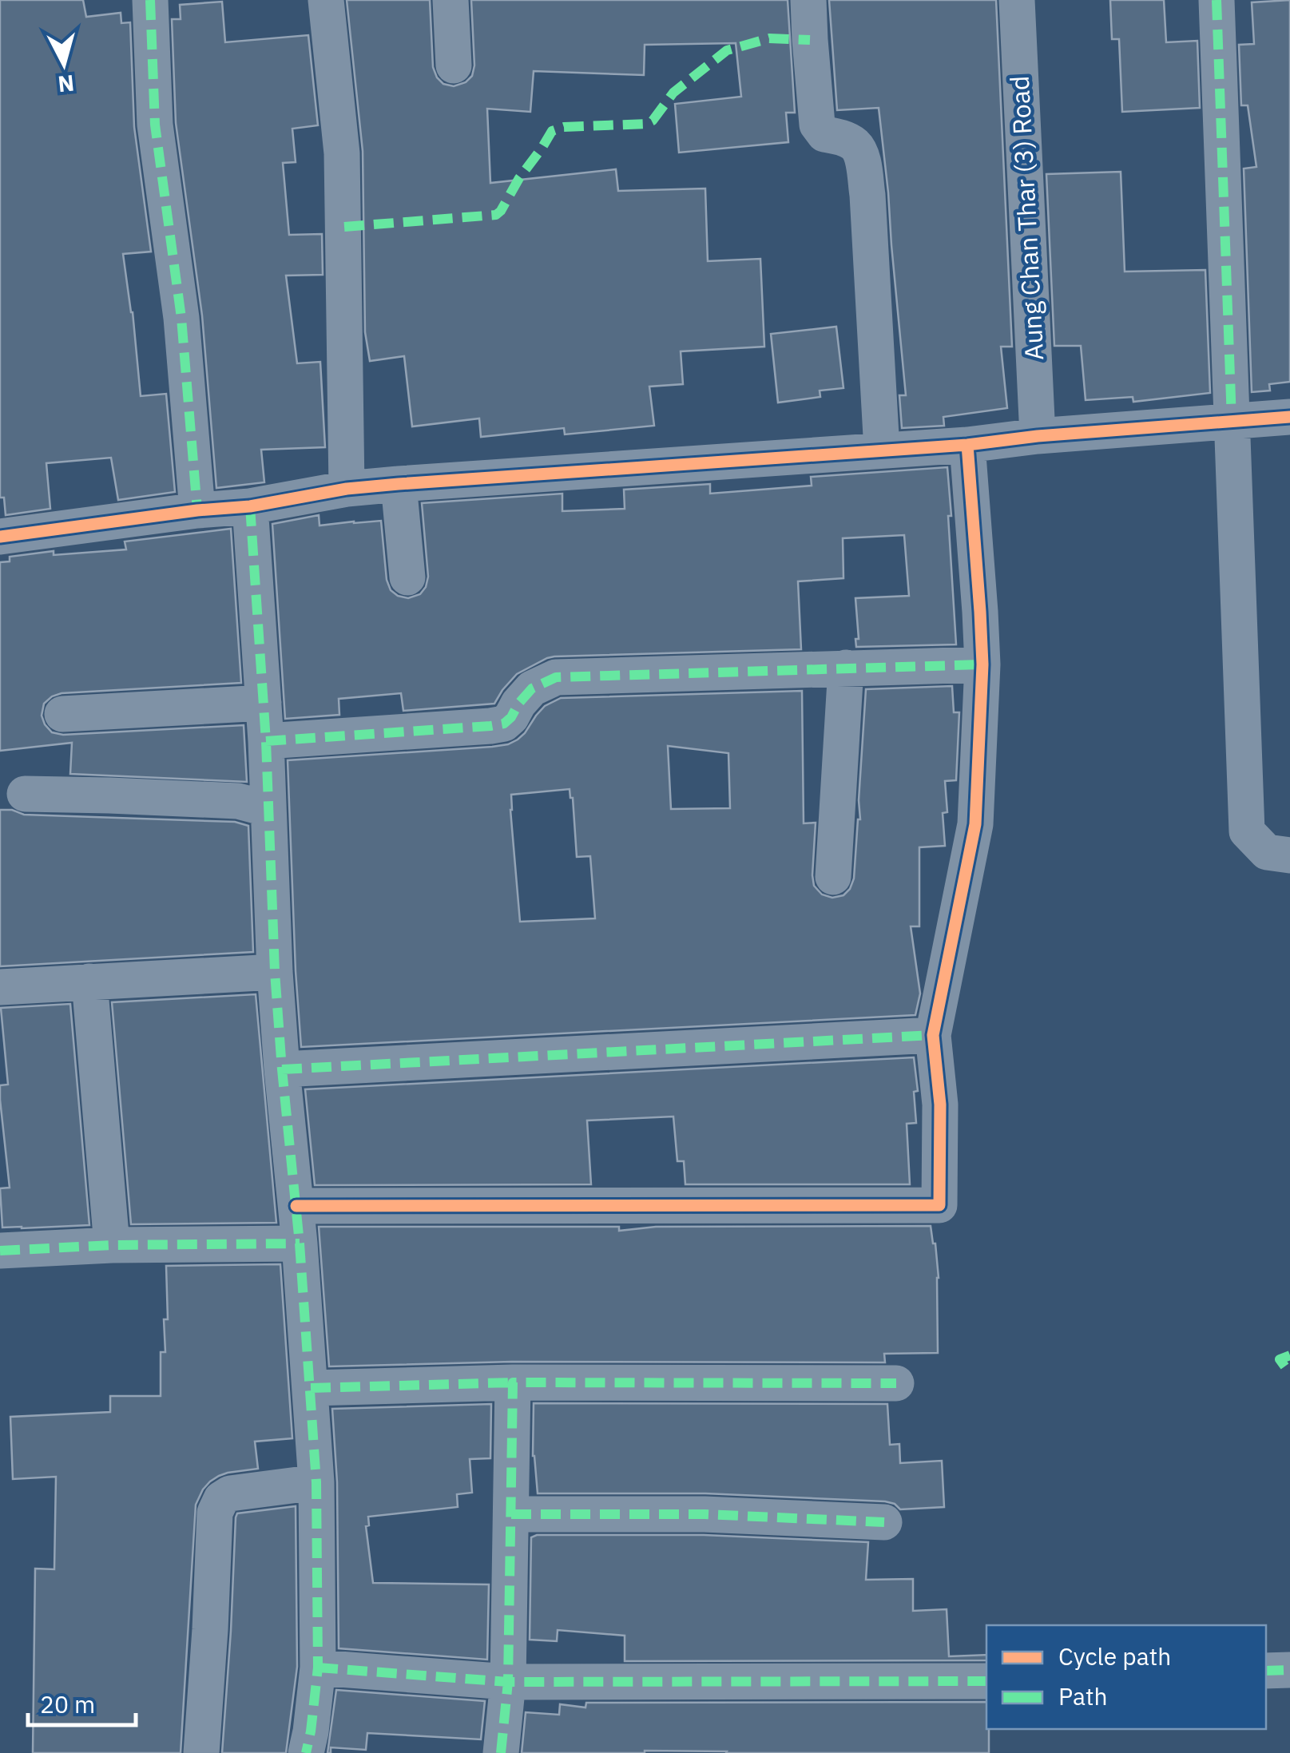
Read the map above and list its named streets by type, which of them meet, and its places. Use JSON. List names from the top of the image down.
{
  "streets": {
    "street": ["Aung Chan Thar (3) Road"]
  },
  "legend": ["Cycle path", "Path"],
  "scale_bar": "20 m",
  "north": "bottom"
}
